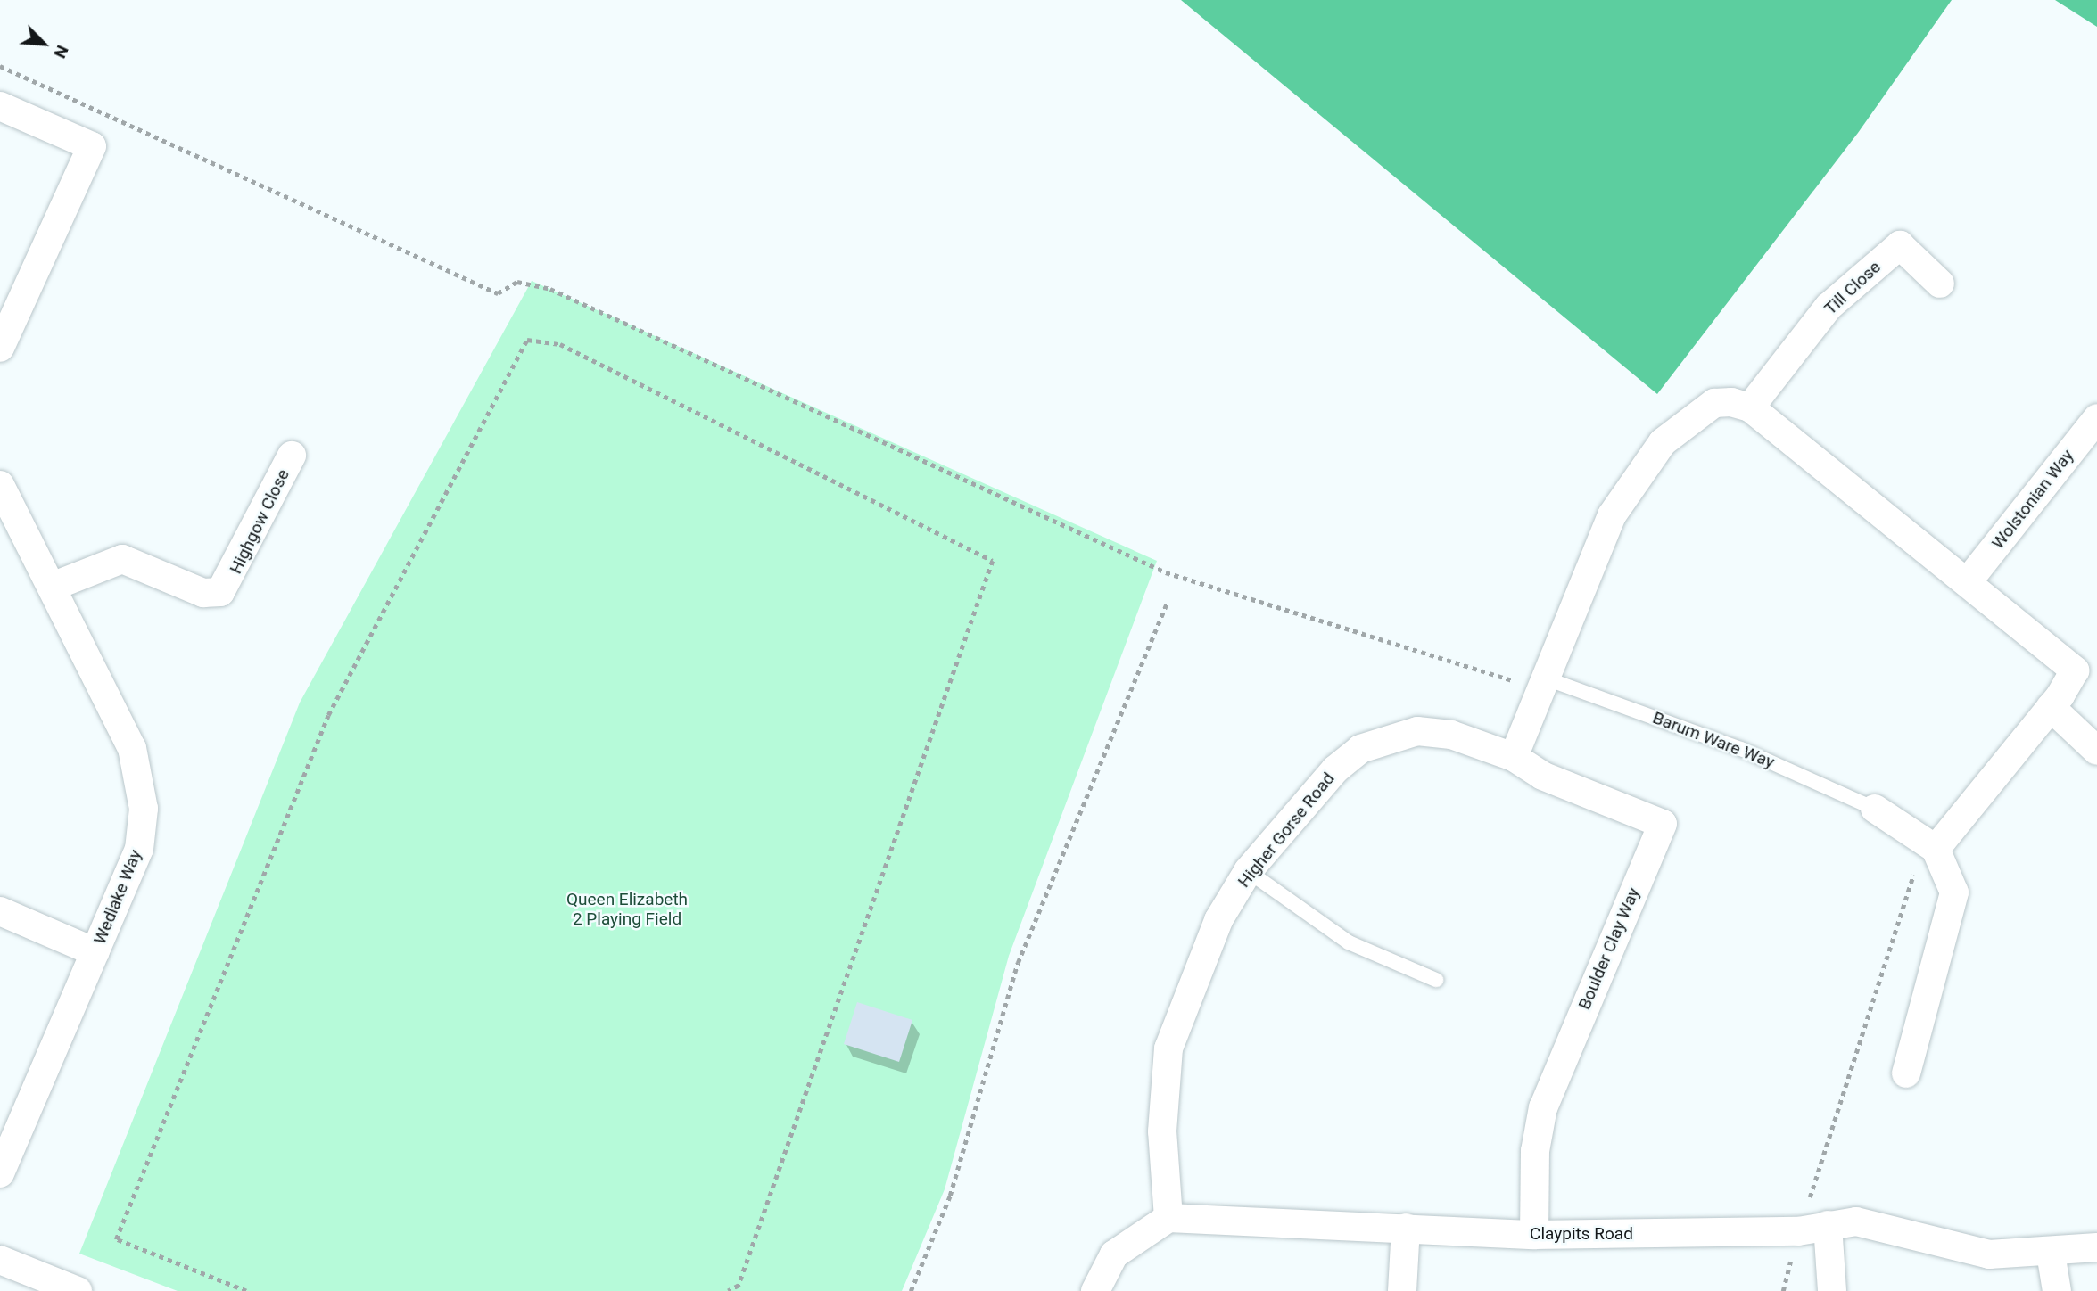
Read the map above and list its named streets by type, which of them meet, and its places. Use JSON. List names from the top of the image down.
{
  "streets": {
    "street": [
      "Till Close",
      "Wolstonian Way",
      "Highgow Close",
      "Higher Gorse Road",
      "Wedlake Way",
      "Boulder Clay Way",
      "Claypits Road"
    ],
    "lane": ["Barum Ware Way"]
  },
  "crossings": [
    ["Highgow Close", "Wedlake Way"],
    ["Higher Gorse Road", "Boulder Clay Way"],
    ["Higher Gorse Road", "Claypits Road"],
    ["Boulder Clay Way", "Claypits Road"]
  ],
  "parks": ["Queen Elizabeth 2 Playing Field"],
  "north": "bottom right"
}
